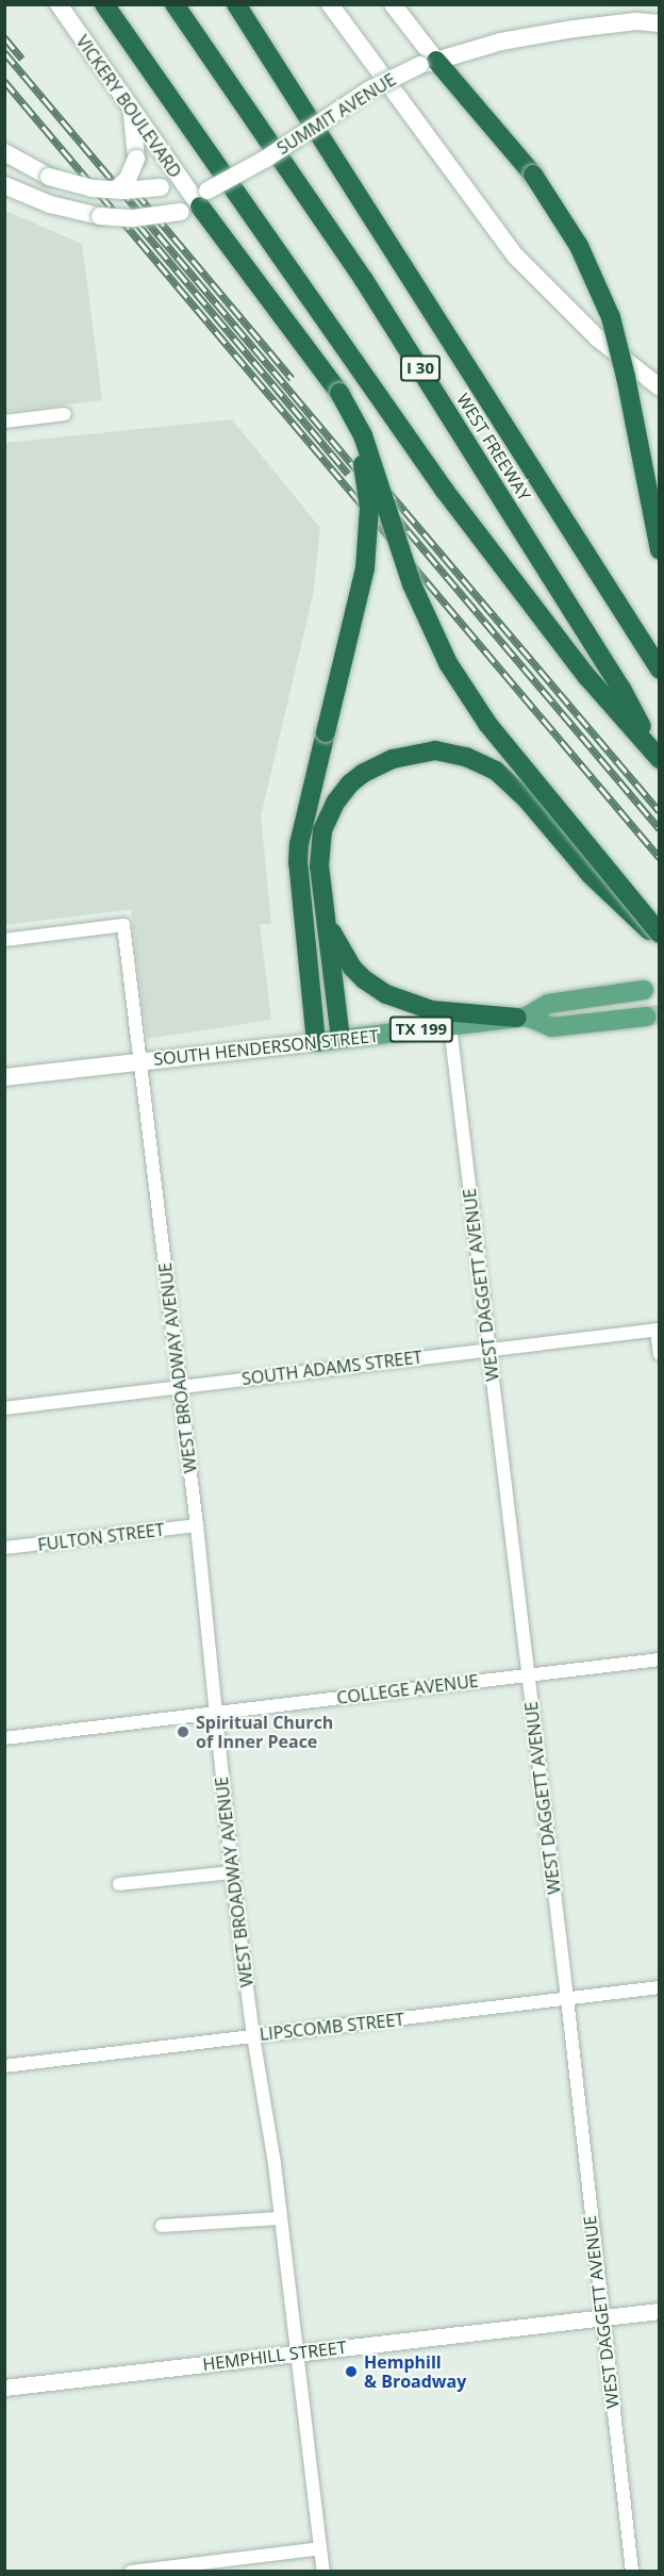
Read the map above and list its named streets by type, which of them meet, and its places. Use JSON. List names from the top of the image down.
{
  "streets": {
    "highway": ["I 30", "WEST FREEWAY"],
    "main road": [
      "VICKERY BOULEVARD",
      "SUMMIT AVENUE",
      "TX 199",
      "SOUTH HENDERSON STREET"
    ],
    "street": [
      "WEST DAGGETT AVENUE",
      "WEST BROADWAY AVENUE",
      "SOUTH ADAMS STREET",
      "FULTON STREET",
      "COLLEGE AVENUE",
      "LIPSCOMB STREET",
      "HEMPHILL STREET"
    ]
  },
  "crossings": [
    ["SOUTH HENDERSON STREET", "WEST DAGGETT AVENUE"],
    ["SOUTH HENDERSON STREET", "WEST BROADWAY AVENUE"],
    ["WEST DAGGETT AVENUE", "SOUTH ADAMS STREET"],
    ["WEST DAGGETT AVENUE", "COLLEGE AVENUE"],
    ["WEST DAGGETT AVENUE", "LIPSCOMB STREET"],
    ["WEST DAGGETT AVENUE", "HEMPHILL STREET"],
    ["WEST BROADWAY AVENUE", "SOUTH ADAMS STREET"],
    ["WEST BROADWAY AVENUE", "FULTON STREET"],
    ["WEST BROADWAY AVENUE", "COLLEGE AVENUE"],
    ["WEST BROADWAY AVENUE", "LIPSCOMB STREET"],
    ["WEST BROADWAY AVENUE", "HEMPHILL STREET"]
  ],
  "places": ["Spiritual Church of Inner Peace", "Hemphill & Broadway"]
}
